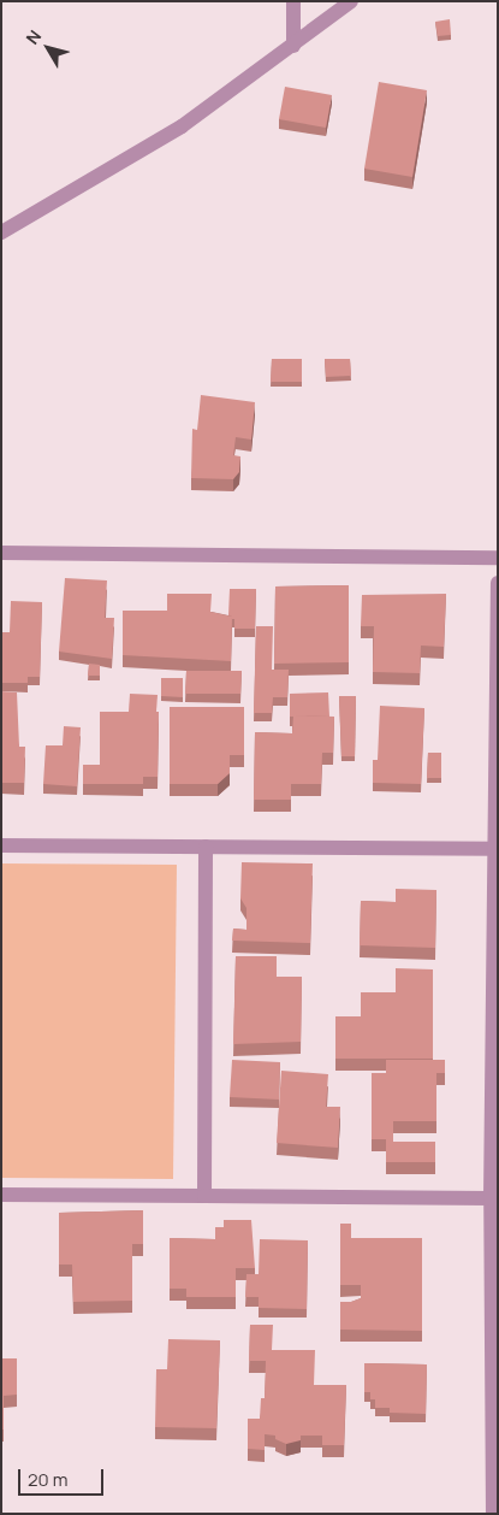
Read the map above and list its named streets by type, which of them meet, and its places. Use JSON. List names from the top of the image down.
{
  "scale_bar": "20 m",
  "north": "top left"
}
